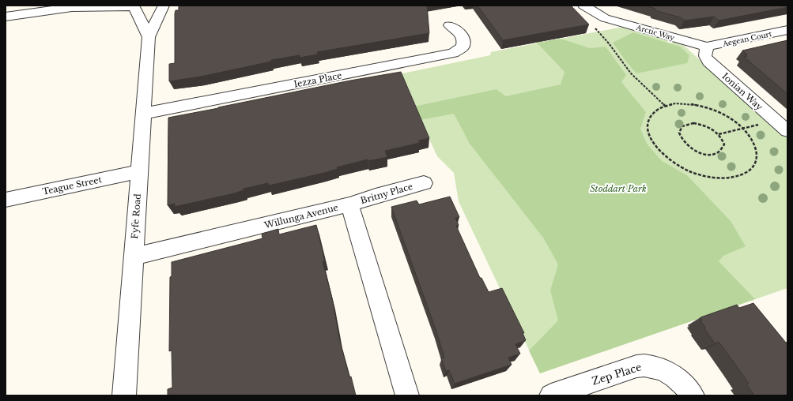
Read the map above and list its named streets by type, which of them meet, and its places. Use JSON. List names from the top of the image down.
{
  "streets": {
    "street": [
      "Arctic Way",
      "Aegean Court",
      "Iezza Place",
      "Ionian Way",
      "Teague Street",
      "Britny Place",
      "Fyfe Road",
      "Willunga Avenue",
      "Zep Place"
    ]
  },
  "crossings": [
    ["Arctic Way", "Aegean Court"],
    ["Arctic Way", "Ionian Way"],
    ["Aegean Court", "Ionian Way"],
    ["Iezza Place", "Fyfe Road"],
    ["Teague Street", "Fyfe Road"],
    ["Britny Place", "Willunga Avenue"],
    ["Fyfe Road", "Willunga Avenue"]
  ],
  "parks": ["Stoddart Park"]
}
